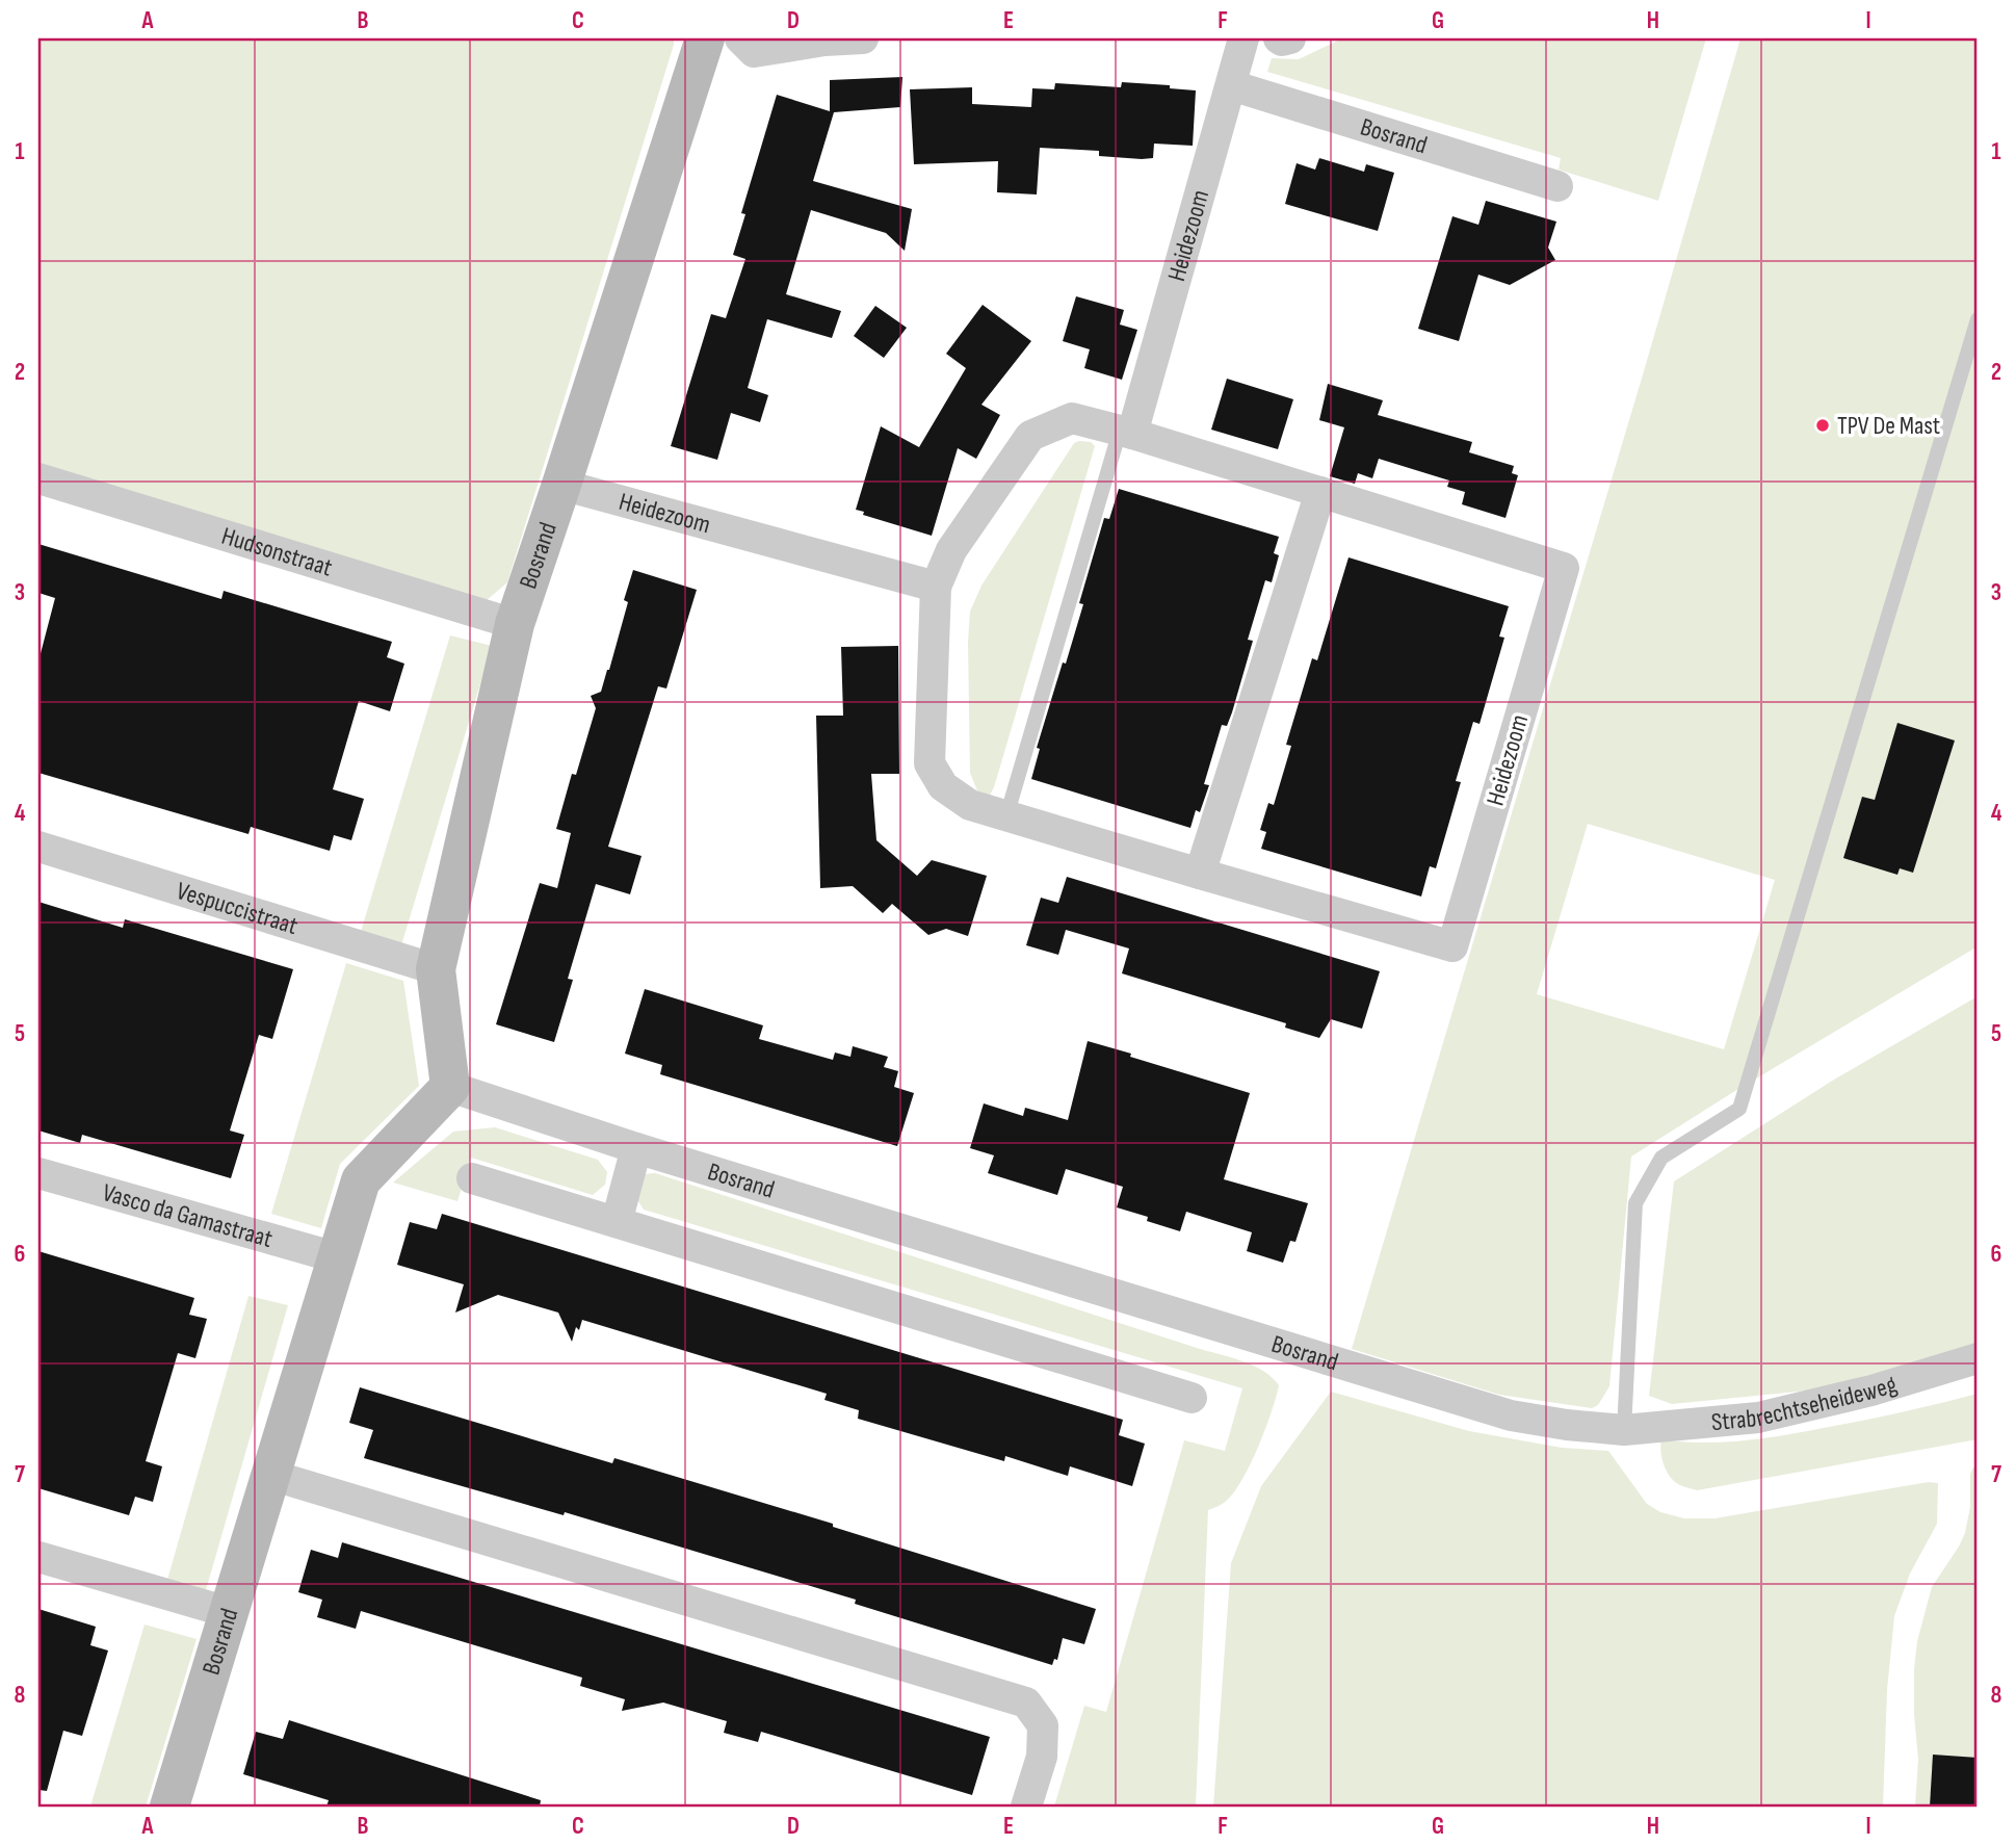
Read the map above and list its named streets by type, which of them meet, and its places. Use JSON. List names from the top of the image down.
{
  "streets": {
    "street": [
      "Bosrand",
      "Heidezoom",
      "Hudsonstraat",
      "Vespuccistraat",
      "Vasco da Gamastraat",
      "Strabrechtseheideweg"
    ]
  },
  "crossings": [
    ["Bosrand", "Heidezoom"],
    ["Bosrand", "Hudsonstraat"],
    ["Bosrand", "Vespuccistraat"],
    ["Bosrand", "Vasco da Gamastraat"],
    ["Bosrand", "Strabrechtseheideweg"]
  ],
  "places": ["TPV De Mast"],
  "grid": {
    "columns": [
      "A",
      "B",
      "C",
      "D",
      "E",
      "F",
      "G",
      "H",
      "I"
    ],
    "rows": [
      "1",
      "2",
      "3",
      "4",
      "5",
      "6",
      "7",
      "8"
    ]
  }
}
